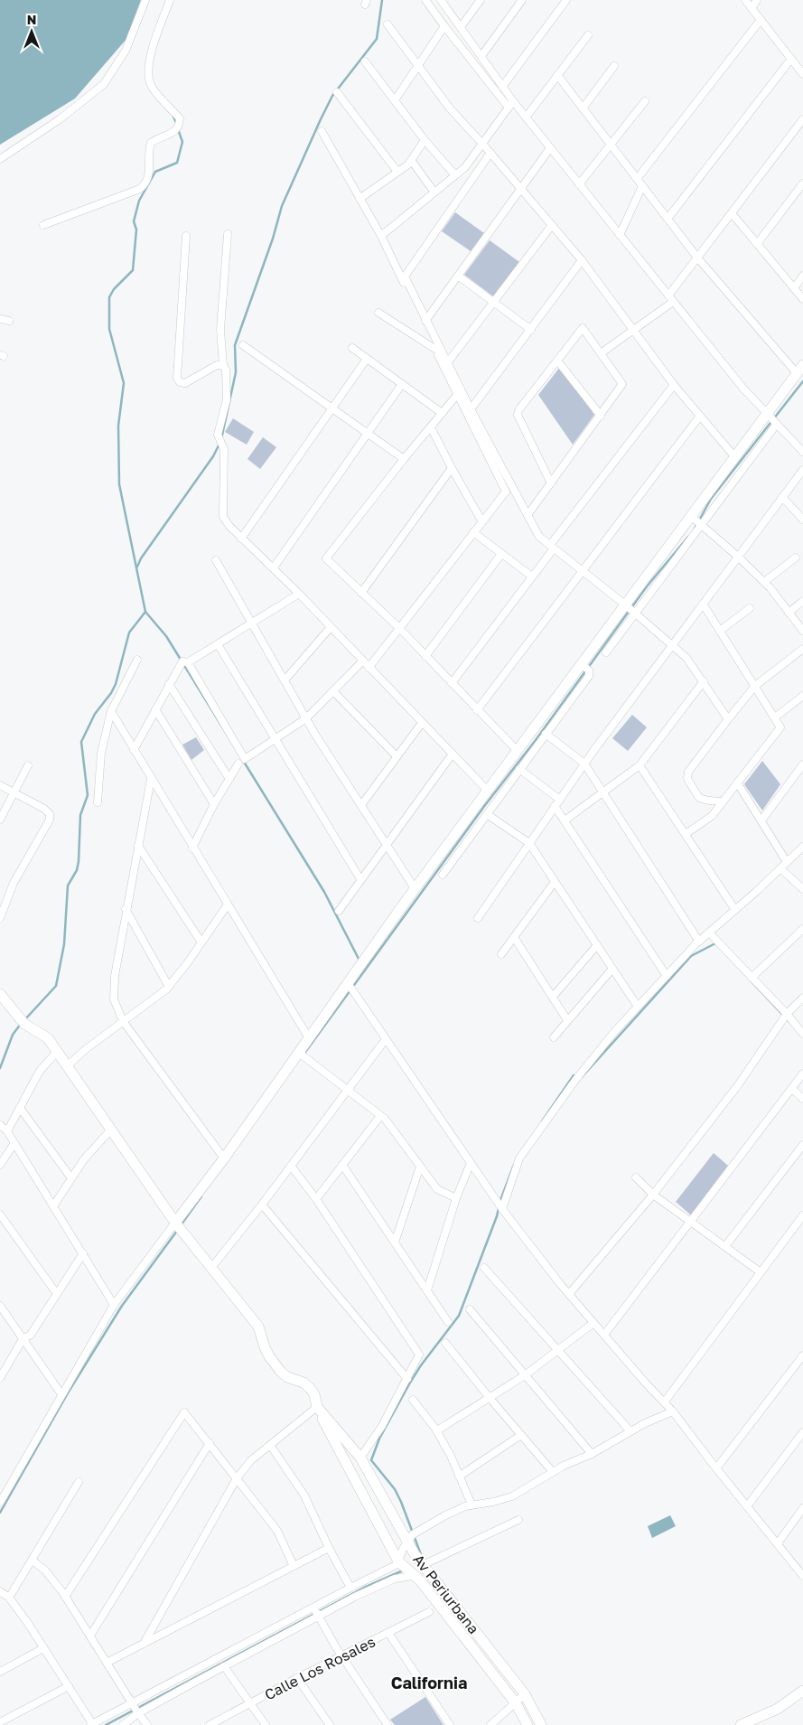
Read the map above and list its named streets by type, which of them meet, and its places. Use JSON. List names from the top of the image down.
{
  "streets": {
    "street": ["Av Periurbana", "Calle Los Rosales"]
  },
  "districts": ["California"],
  "north": "top"
}
